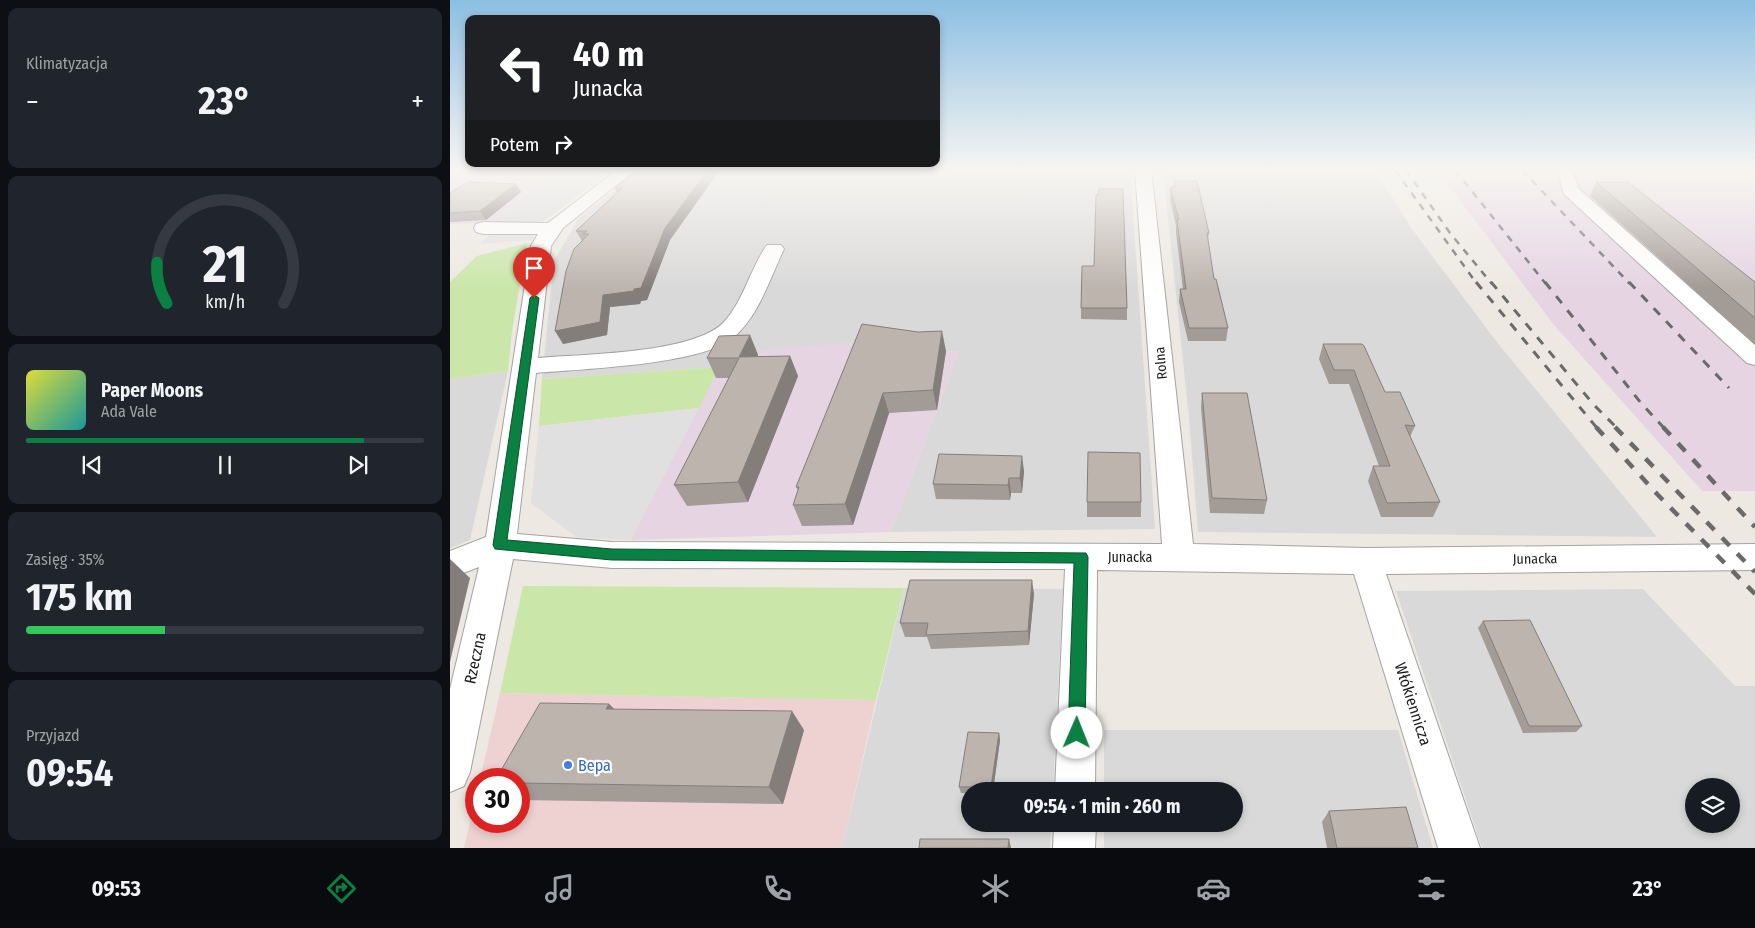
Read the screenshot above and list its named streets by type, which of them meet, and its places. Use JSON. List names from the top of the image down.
{
  "streets": {
    "street": [
      "Rolna",
      "Junacka",
      "Rzeczna",
      "Włókiennicza"
    ]
  },
  "crossings": [
    ["Rolna", "Junacka"],
    ["Junacka", "Rzeczna"],
    ["Junacka", "Włókiennicza"]
  ],
  "places": ["Bepa"],
  "page": {
    "tile": [
      "Klimatyzacja",
      ["Zasięg · 35%", "175 km"],
      ["Przyjazd", "09:54"]
    ],
    "turn": ["40 m", "Junacka"],
    "heat": ["−", "23°", "+"],
    "then": "Potem",
    "song": ["Paper Moons", "Ada Vale"],
    "limit": "30",
    "trip": "09:54 · 1 min · 260 m",
    "tabs": ["09:53", "23°"],
    "gauge": ["21", "km/h"]
  }
}
